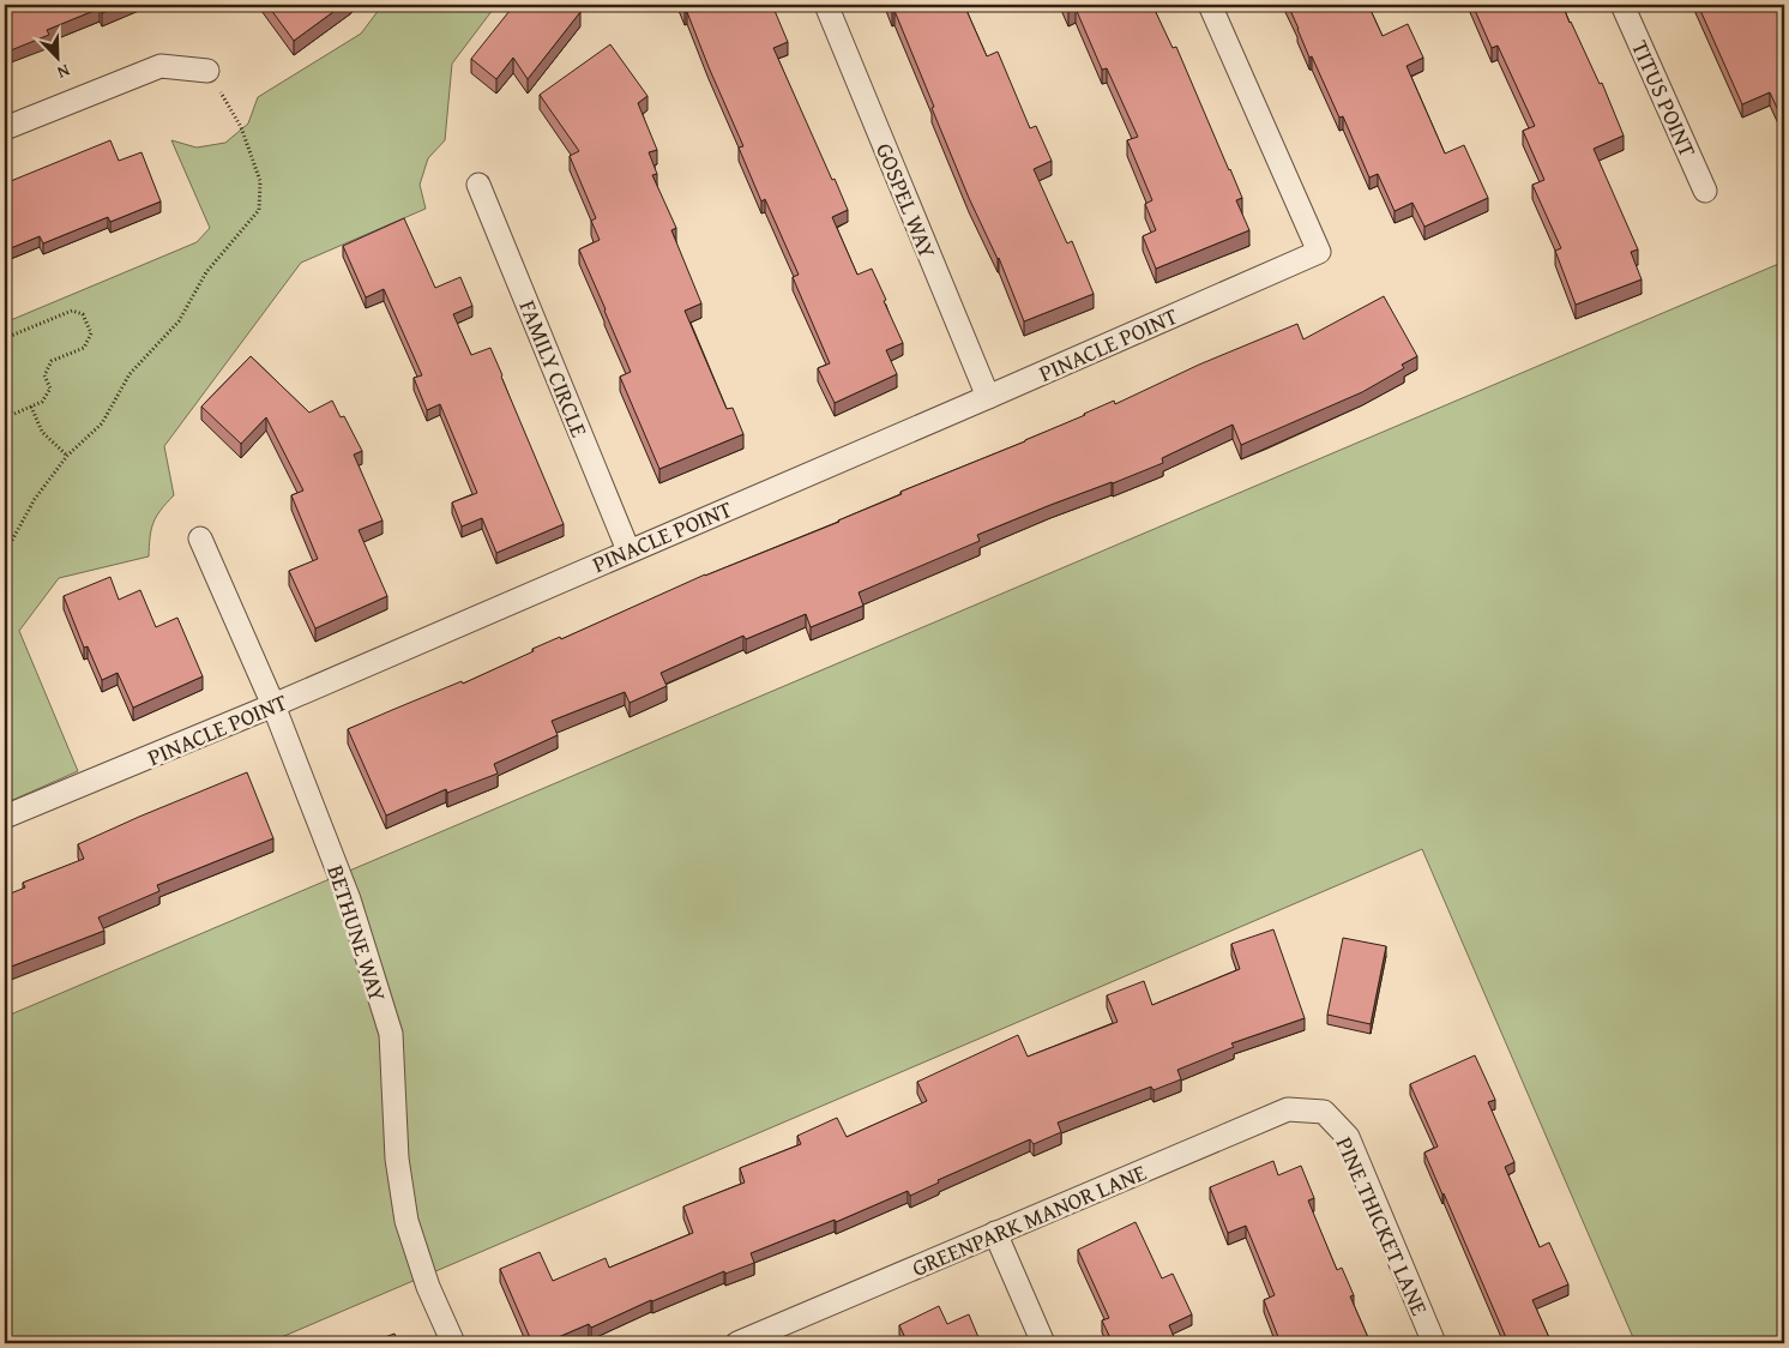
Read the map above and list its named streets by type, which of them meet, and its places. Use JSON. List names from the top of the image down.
{
  "streets": {
    "street": [
      "TITUS POINT",
      "GOSPEL WAY",
      "PINACLE POINT",
      "FAMILY CIRCLE",
      "BETHUNE WAY",
      "GREENPARK MANOR LANE",
      "PINE THICKET LANE"
    ]
  },
  "crossings": [
    ["GOSPEL WAY", "PINACLE POINT"],
    ["PINACLE POINT", "FAMILY CIRCLE"],
    ["PINACLE POINT", "BETHUNE WAY"],
    ["GREENPARK MANOR LANE", "PINE THICKET LANE"]
  ],
  "north": "bottom right"
}
